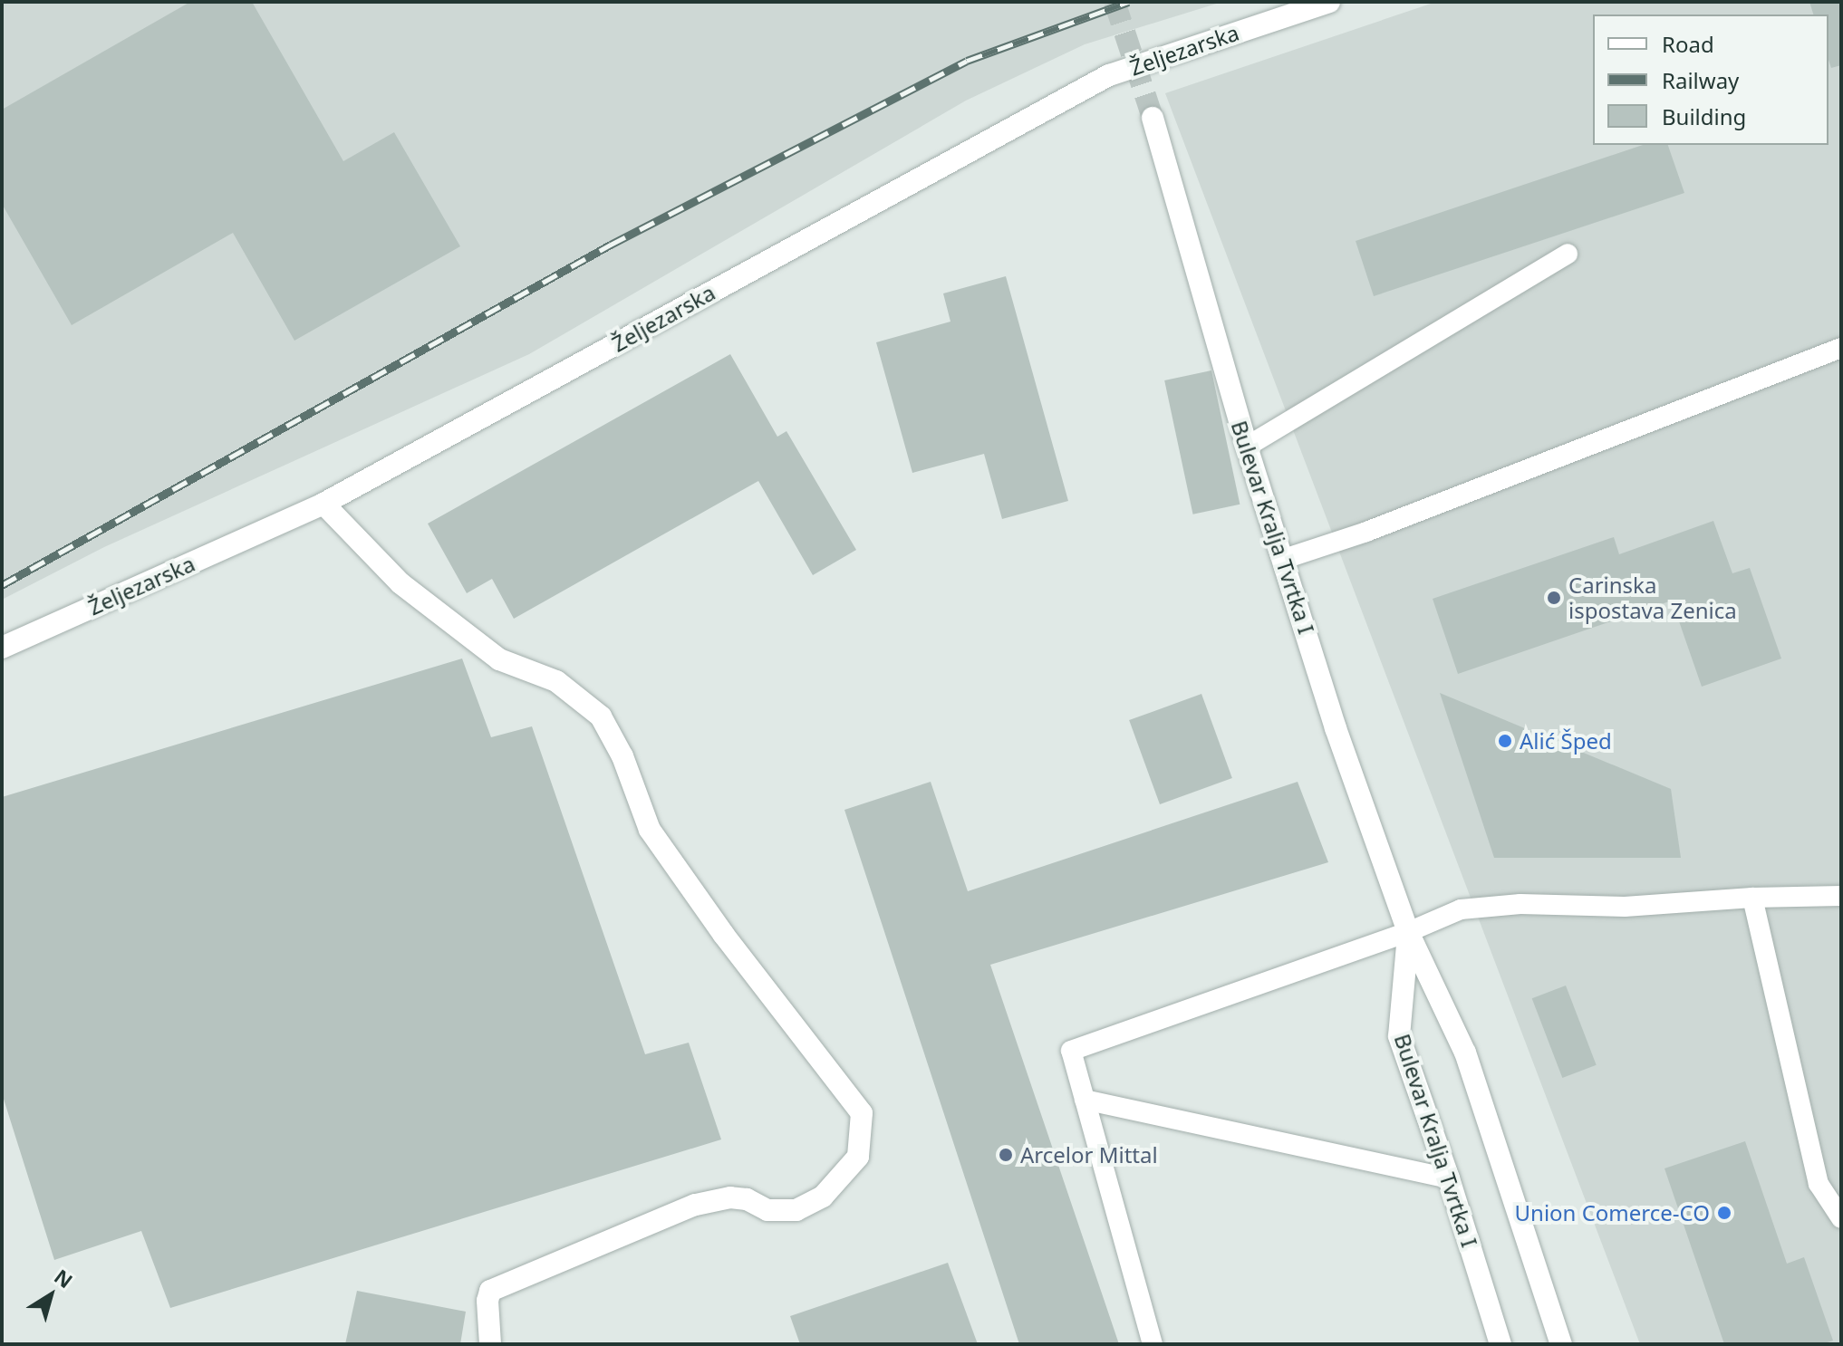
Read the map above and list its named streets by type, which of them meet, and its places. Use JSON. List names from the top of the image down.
{
  "streets": {
    "street": ["Željezarska", "Bulevar Kralja Tvrtka I"]
  },
  "places": [
    "Carinska ispostava Zenica",
    "Alić Šped",
    "Arcelor Mittal",
    "Union Comerce-CO"
  ],
  "legend": ["Road", "Railway", "Building"],
  "north": "top right"
}
